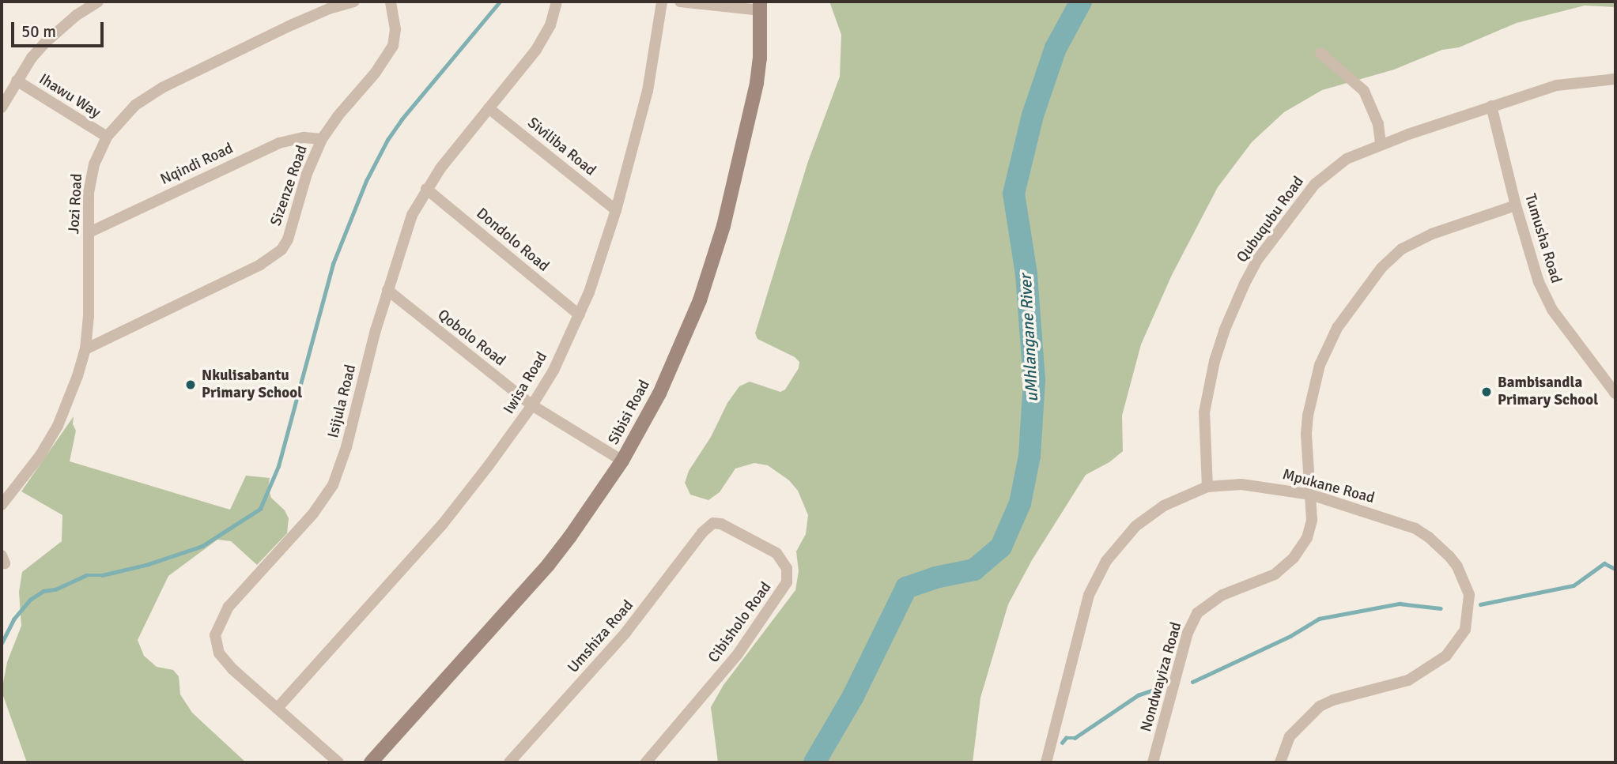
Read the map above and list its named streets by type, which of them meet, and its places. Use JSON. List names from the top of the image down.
{
  "streets": {
    "street": [
      "Ihawu Way",
      "Siviliba Road",
      "Nqindi Road",
      "Sizenze Road",
      "Jozi Road",
      "Qubuqubu Road",
      "Tumusha Road",
      "Dondolo Road",
      "Qobolo Road",
      "Iwisa Road",
      "Isijula Road",
      "Sibisi Road",
      "Mpukane Road",
      "Cibisholo Road",
      "Umshiza Road",
      "Nondwayiza Road"
    ]
  },
  "crossings": [
    ["Ihawu Way", "Jozi Road"],
    ["Siviliba Road", "Iwisa Road"],
    ["Siviliba Road", "Isijula Road"],
    ["Nqindi Road", "Sizenze Road"],
    ["Nqindi Road", "Jozi Road"],
    ["Sizenze Road", "Jozi Road"],
    ["Qubuqubu Road", "Tumusha Road"],
    ["Qubuqubu Road", "Mpukane Road"],
    ["Tumusha Road", "Nondwayiza Road"],
    ["Dondolo Road", "Iwisa Road"],
    ["Dondolo Road", "Isijula Road"],
    ["Qobolo Road", "Iwisa Road"],
    ["Qobolo Road", "Isijula Road"],
    ["Qobolo Road", "Sibisi Road"],
    ["Iwisa Road", "Isijula Road"],
    ["Mpukane Road", "Nondwayiza Road"],
    ["Cibisholo Road", "Umshiza Road"]
  ],
  "water": ["uMhlangane River"],
  "places": ["Nkulisabantu Primary School", "Bambisandla Primary School"],
  "scale_bar": "50 m"
}
